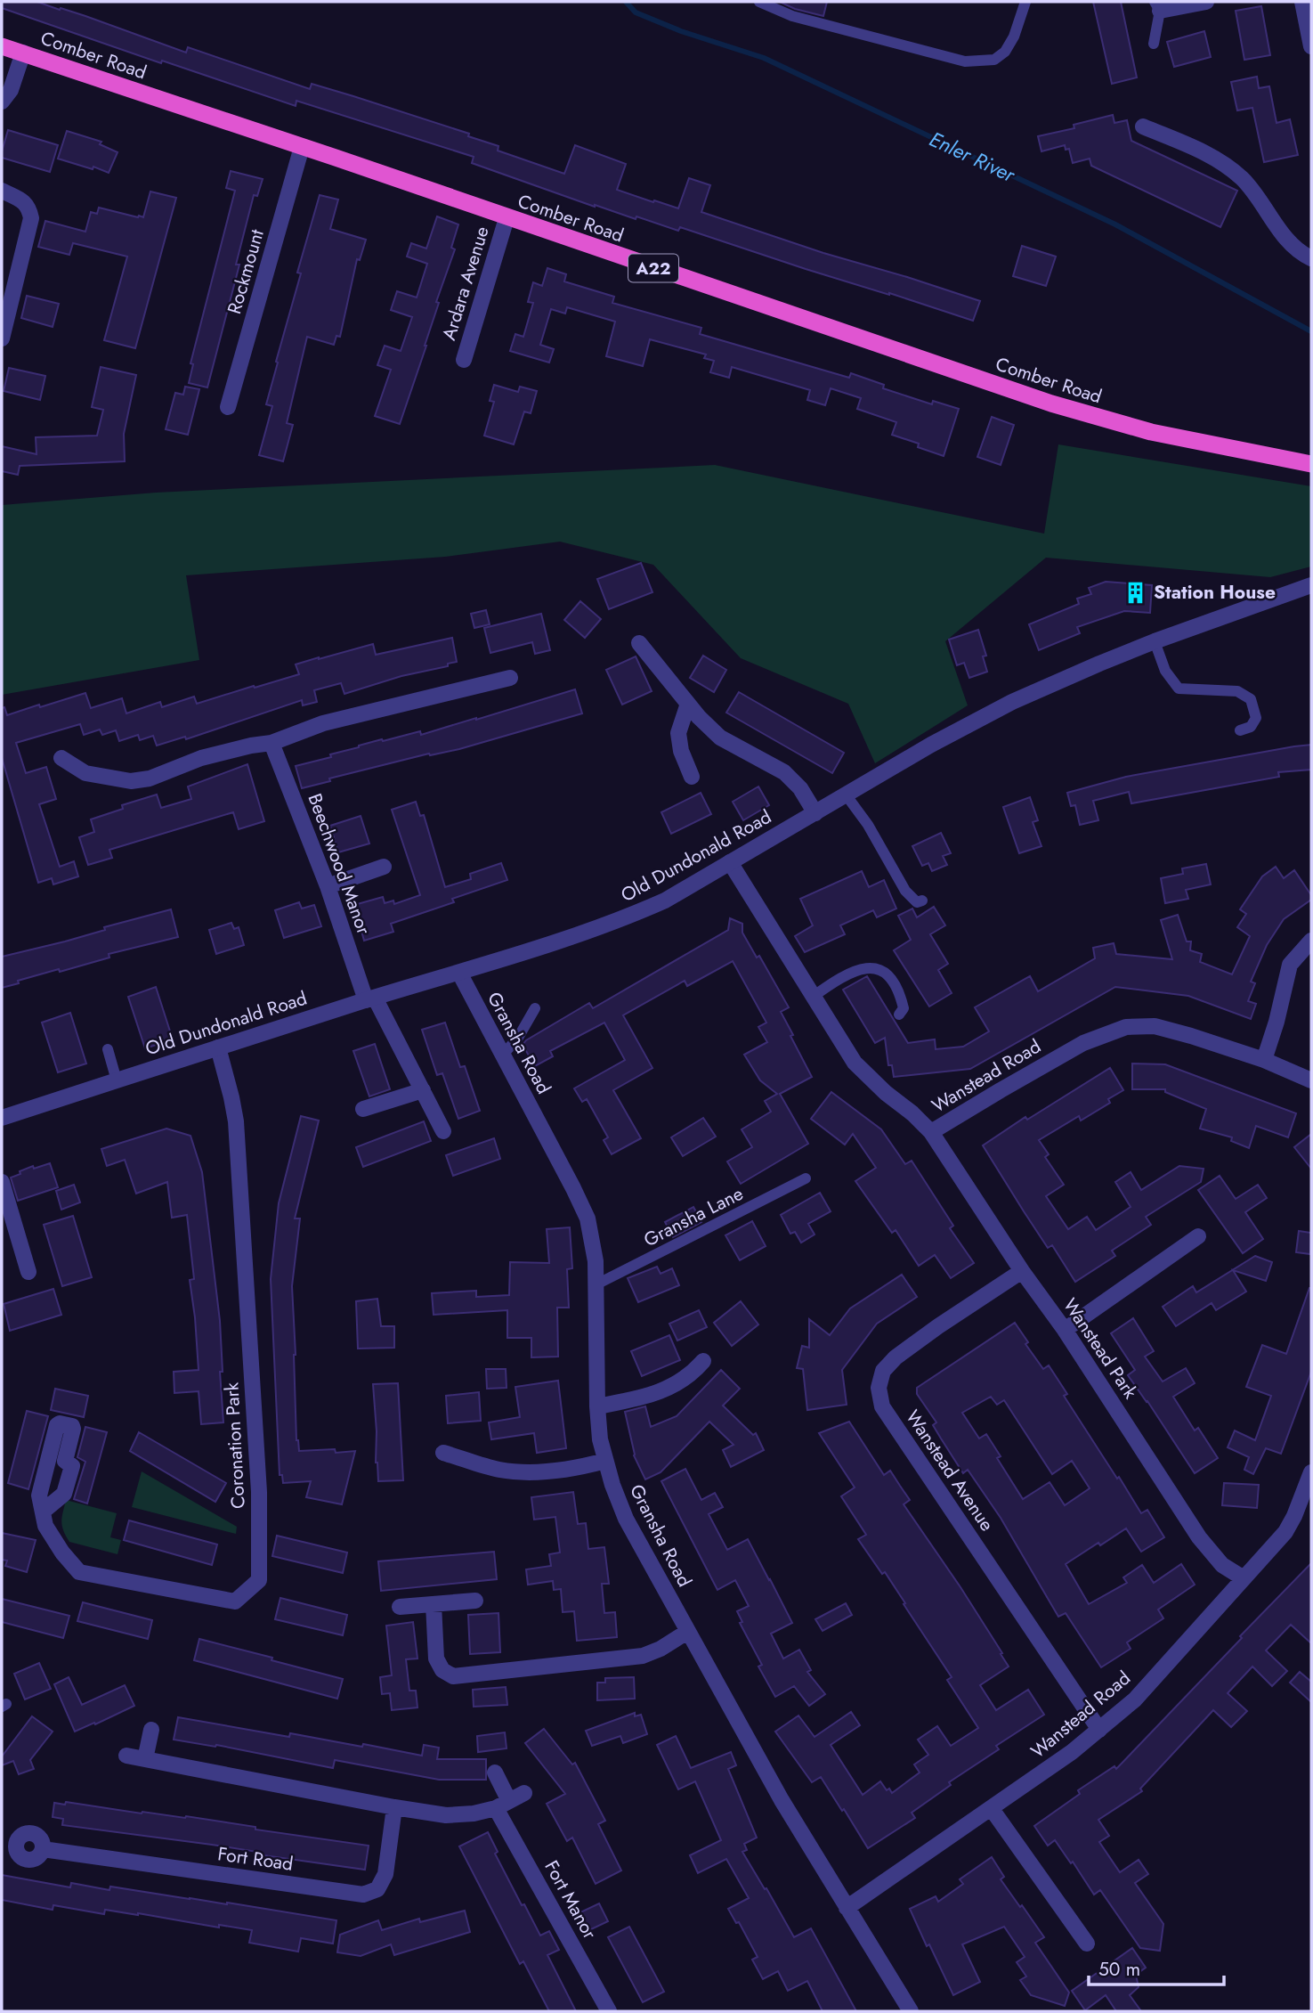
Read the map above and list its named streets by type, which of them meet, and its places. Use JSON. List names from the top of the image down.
{
  "streets": {
    "highway": ["Comber Road", "A22"],
    "street": [
      "Rockmount",
      "Ardara Avenue",
      "Old Dundonald Road",
      "Beechwood Manor",
      "Gransha Road",
      "Wanstead Road",
      "Wanstead Park",
      "Coronation Park",
      "Wanstead Avenue",
      "Fort Road",
      "Fort Manor"
    ],
    "lane": ["Gransha Lane"]
  },
  "crossings": [
    ["Comber Road", "Rockmount"],
    ["Comber Road", "Ardara Avenue"],
    ["Old Dundonald Road", "Beechwood Manor"],
    ["Old Dundonald Road", "Gransha Road"],
    ["Old Dundonald Road", "Wanstead Road"],
    ["Old Dundonald Road", "Coronation Park"],
    ["Gransha Road", "Wanstead Road"],
    ["Gransha Road", "Gransha Lane"],
    ["Wanstead Road", "Wanstead Park"],
    ["Wanstead Road", "Wanstead Avenue"],
    ["Wanstead Park", "Wanstead Avenue"]
  ],
  "water": ["Enler River"],
  "places": {
    "building": ["Station House"]
  },
  "scale_bar": "50 m"
}
